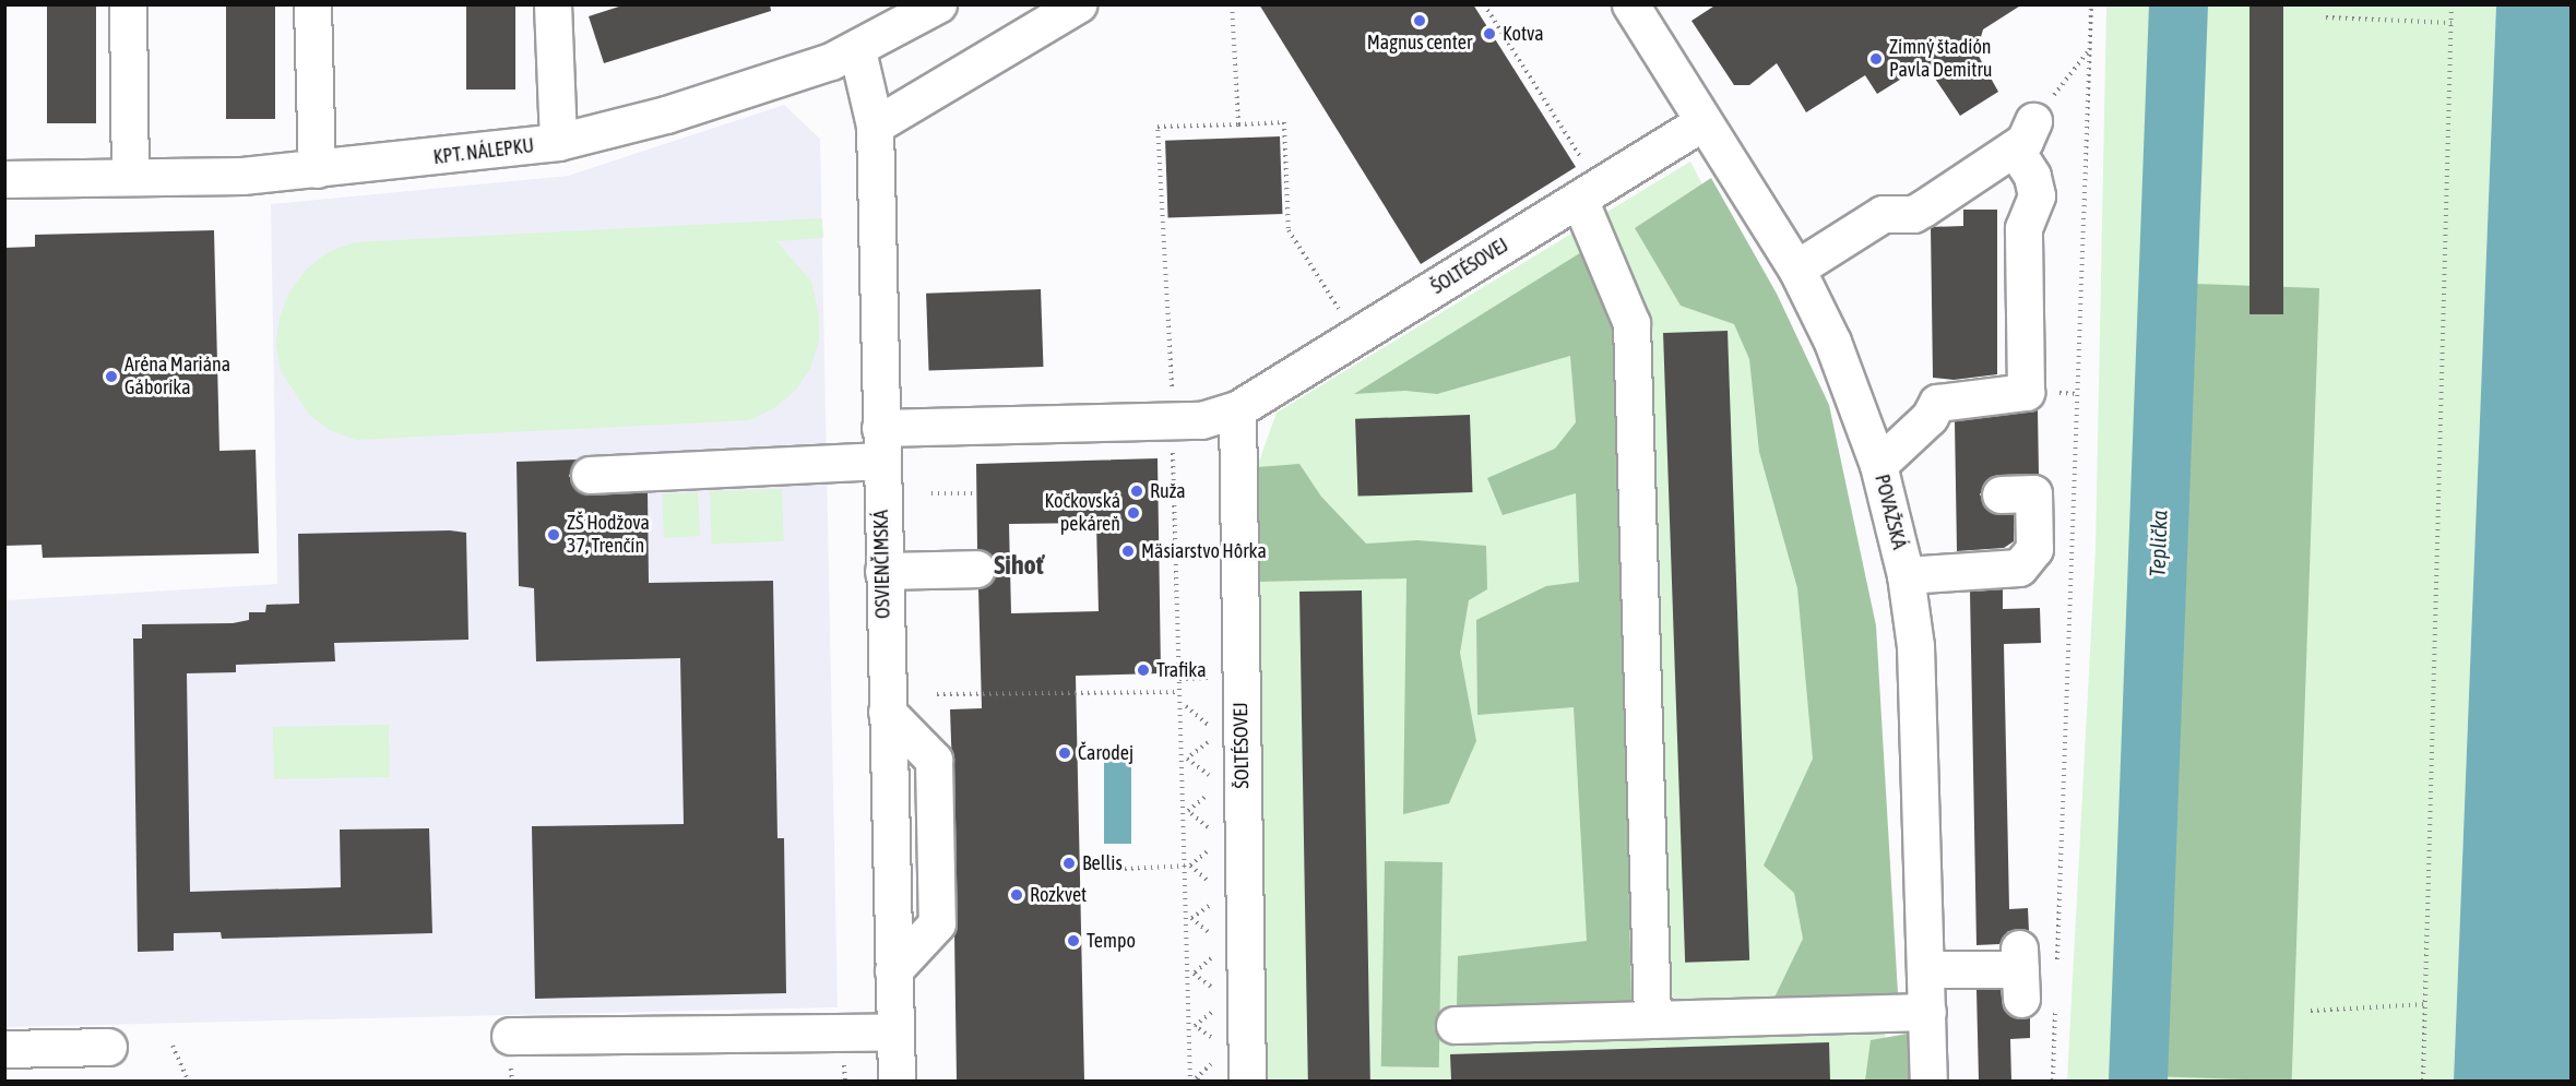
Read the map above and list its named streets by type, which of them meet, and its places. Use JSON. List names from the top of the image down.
{
  "streets": {
    "street": [
      "KPT. NÁLEPKU",
      "ŠOLTÉSOVEJ",
      "POVAŽSKÁ",
      "OSVIENČIMSKÁ"
    ]
  },
  "crossings": [
    ["KPT. NÁLEPKU", "OSVIENČIMSKÁ"],
    ["ŠOLTÉSOVEJ", "POVAŽSKÁ"],
    ["ŠOLTÉSOVEJ", "OSVIENČIMSKÁ"]
  ],
  "districts": ["Sihoť"],
  "water": ["Teplička"],
  "places": [
    "Magnus center",
    "Kotva",
    "Zimný štadión Pavla Demitru",
    "Aréna Mariána Gáboríka",
    "Ruža",
    "Kočkovská pekáreň",
    "ZŠ Hodžova 37, Trenčín",
    "Mäsiarstvo Hôrka",
    "Trafika",
    "Čarodej",
    "Bellis",
    "Rozkvet",
    "Tempo"
  ]
}
